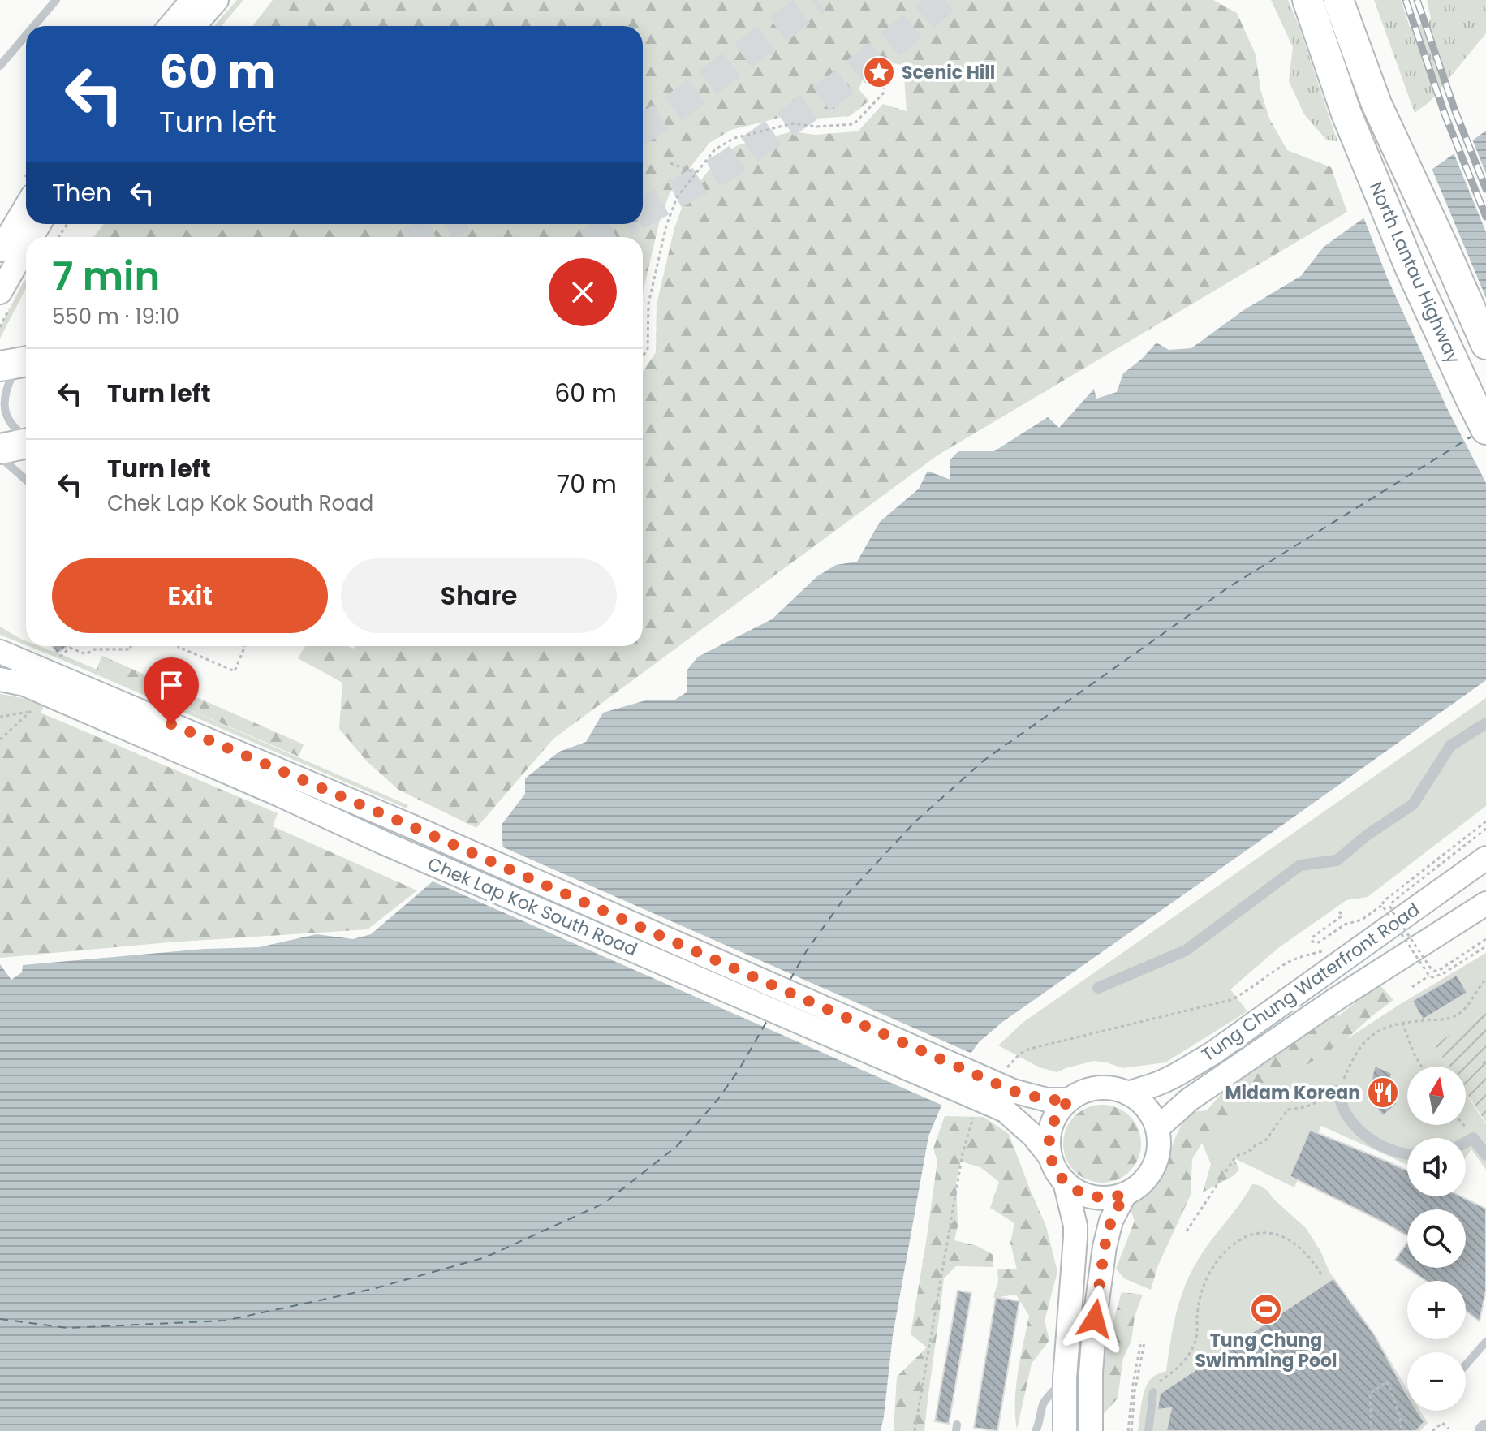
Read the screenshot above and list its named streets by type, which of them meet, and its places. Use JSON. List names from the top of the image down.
{
  "streets": {
    "highway": ["North Lantau Highway"],
    "main road": ["Chek Lap Kok South Road", "Tung Chung Waterfront Road"]
  },
  "crossings": [
    ["Chek Lap Kok South Road", "Tung Chung Waterfront Road"]
  ],
  "places": {
    "place": ["Scenic Hill"],
    "restaurant": ["Midam Korean"],
    "sports": ["Tung Chung Swimming Pool"]
  },
  "north": "top",
  "page": {
    "turn": ["60 m", "Turn left"],
    "then": "Then",
    "heading": ["7 min", "550 m · 19:10"],
    "list": [
      {
        "name": "Turn left",
        "value": "60 m"
      },
      {
        "name": "Turn left",
        "note": "Chek Lap Kok South Road",
        "value": "70 m"
      }
    ],
    "buttons": ["Exit", "Share"],
    "map_buttons": ["+", "−"]
  }
}
